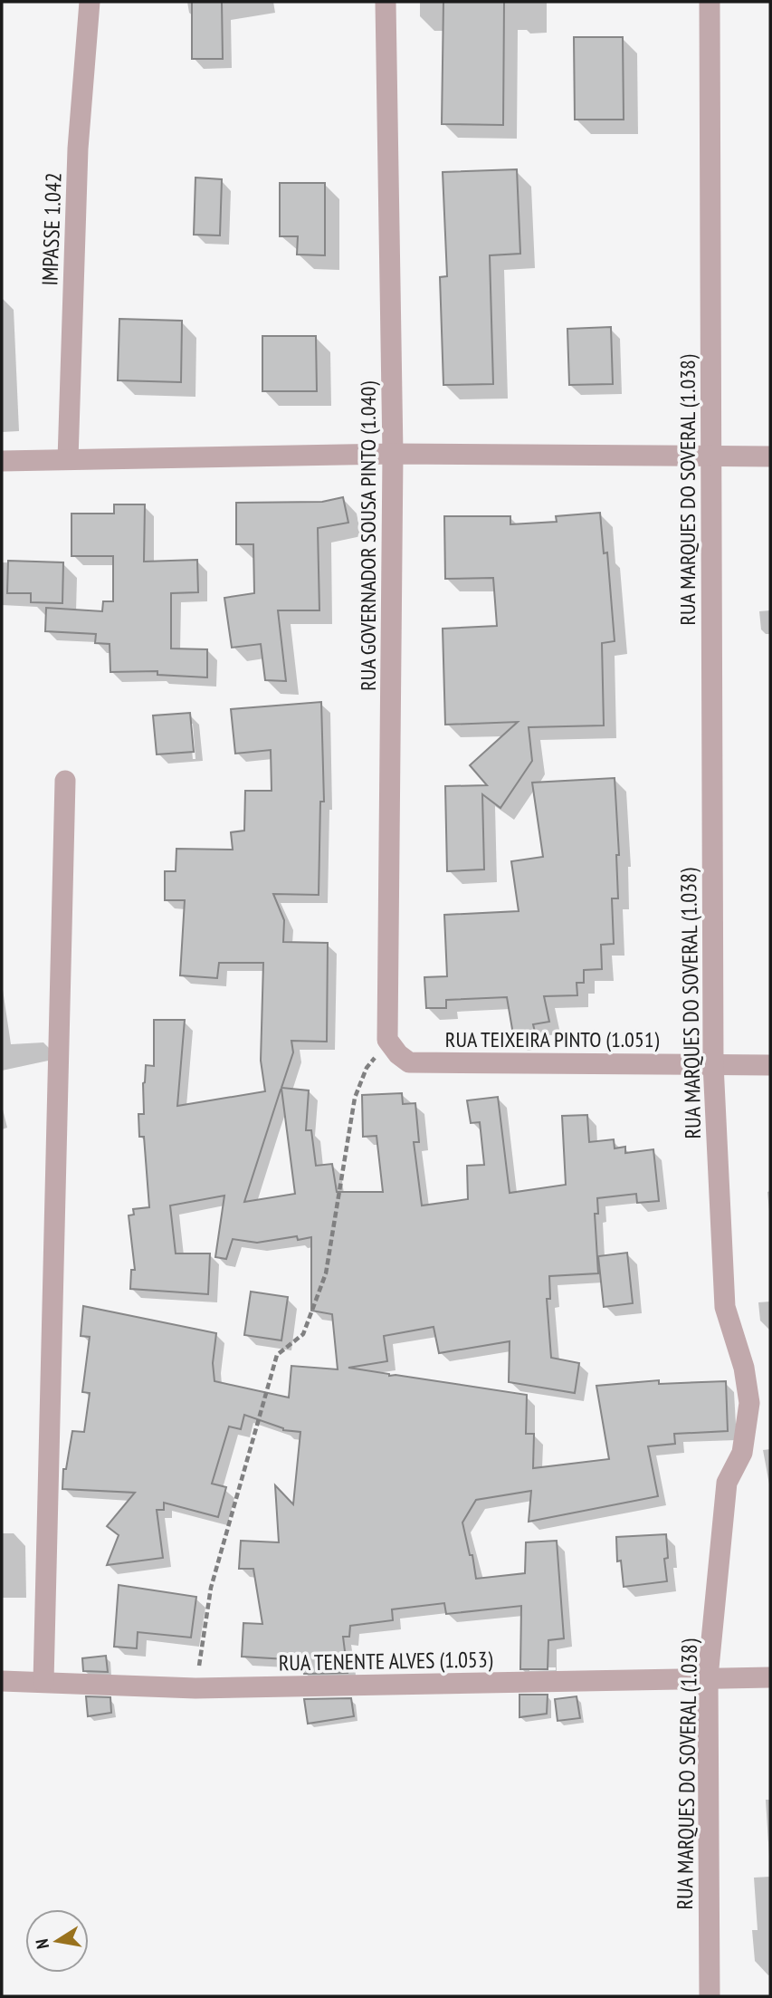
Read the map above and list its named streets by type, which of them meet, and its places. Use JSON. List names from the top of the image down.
{
  "streets": {
    "street": [
      "IMPASSE 1.042",
      "RUA MARQUES DO SOVERAL (1.038)",
      "RUA GOVERNADOR SOUSA PINTO (1.040)",
      "RUA TEIXEIRA PINTO (1.051)",
      "RUA TENENTE ALVES (1.053)"
    ]
  },
  "crossings": [
    ["RUA MARQUES DO SOVERAL (1.038)", "RUA TEIXEIRA PINTO (1.051)"],
    ["RUA MARQUES DO SOVERAL (1.038)", "RUA TENENTE ALVES (1.053)"],
    ["RUA GOVERNADOR SOUSA PINTO (1.040)", "RUA TEIXEIRA PINTO (1.051)"]
  ],
  "north": "left"
}
